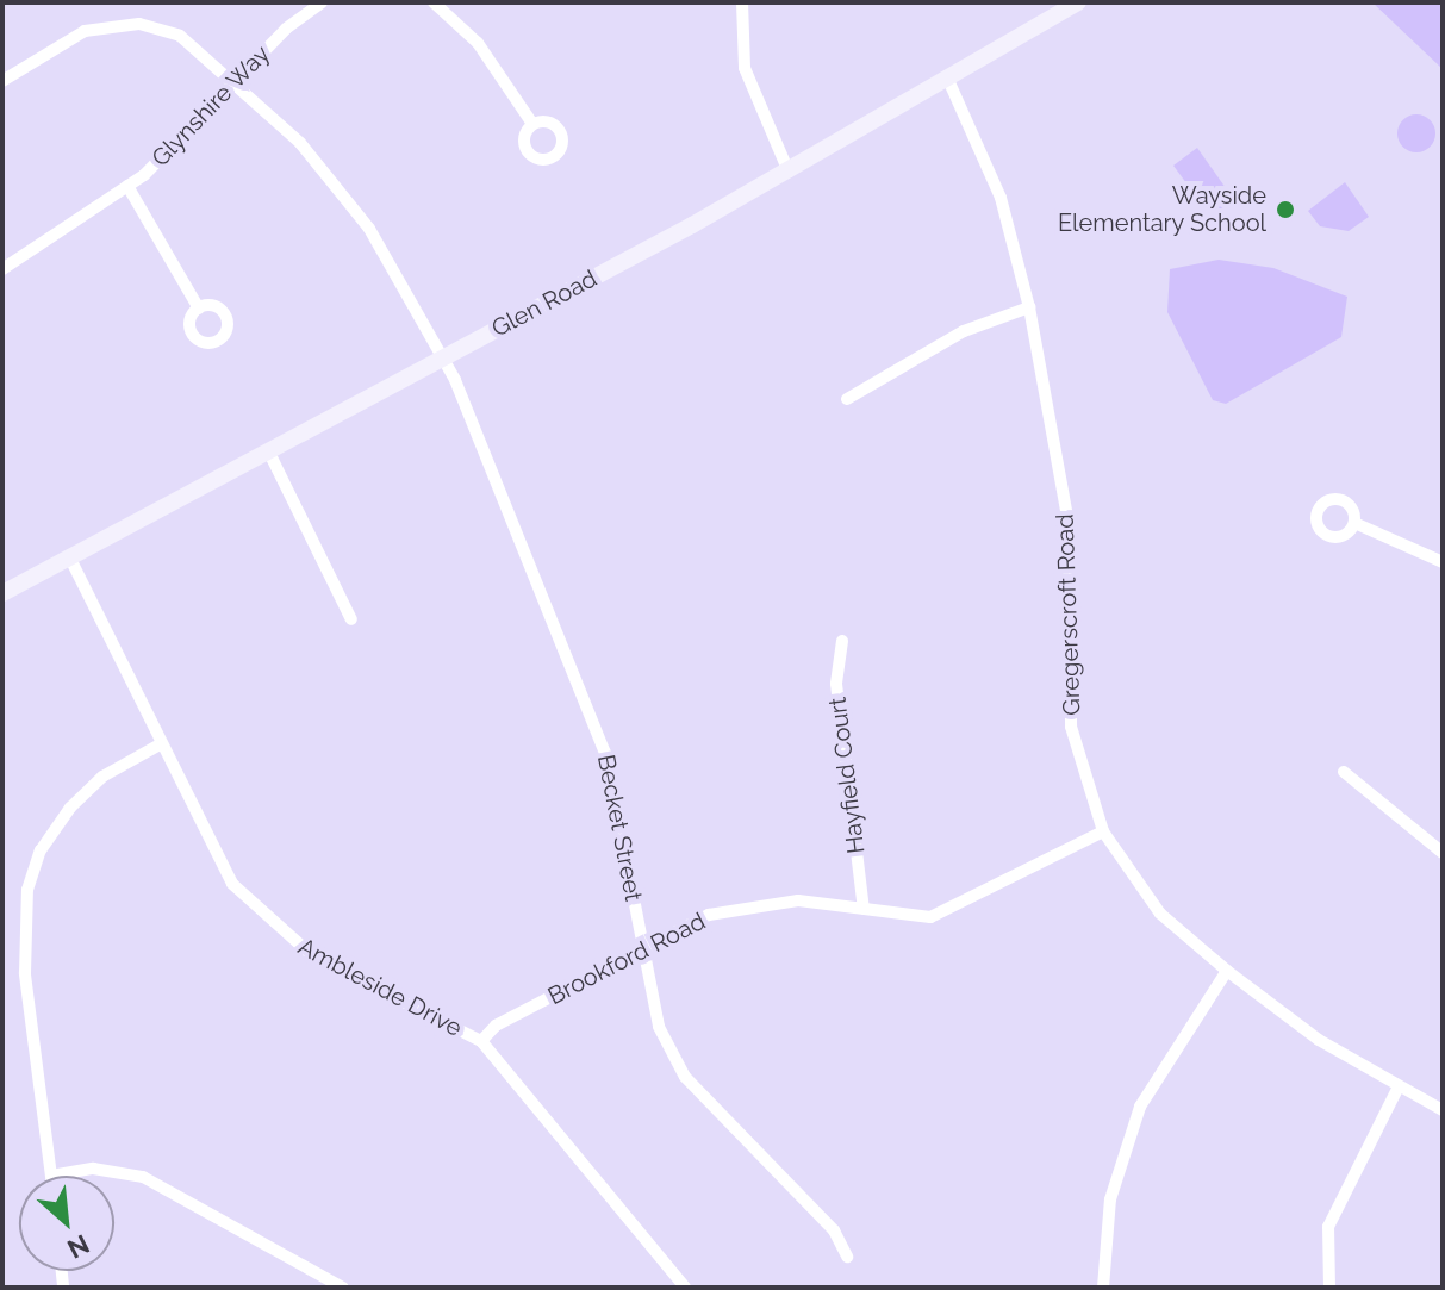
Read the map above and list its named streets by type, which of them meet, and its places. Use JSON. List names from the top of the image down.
{
  "streets": {
    "main road": ["Glen Road"],
    "street": [
      "Glynshire Way",
      "Gregerscroft Road",
      "Hayfield Court",
      "Becket Street",
      "Brookford Road",
      "Ambleside Drive"
    ]
  },
  "crossings": [
    ["Glynshire Way", "Becket Street"],
    ["Glen Road", "Gregerscroft Road"],
    ["Glen Road", "Becket Street"],
    ["Glen Road", "Ambleside Drive"],
    ["Gregerscroft Road", "Brookford Road"],
    ["Hayfield Court", "Brookford Road"],
    ["Becket Street", "Brookford Road"],
    ["Brookford Road", "Ambleside Drive"]
  ],
  "places": ["Wayside Elementary School"],
  "north": "bottom right"
}
